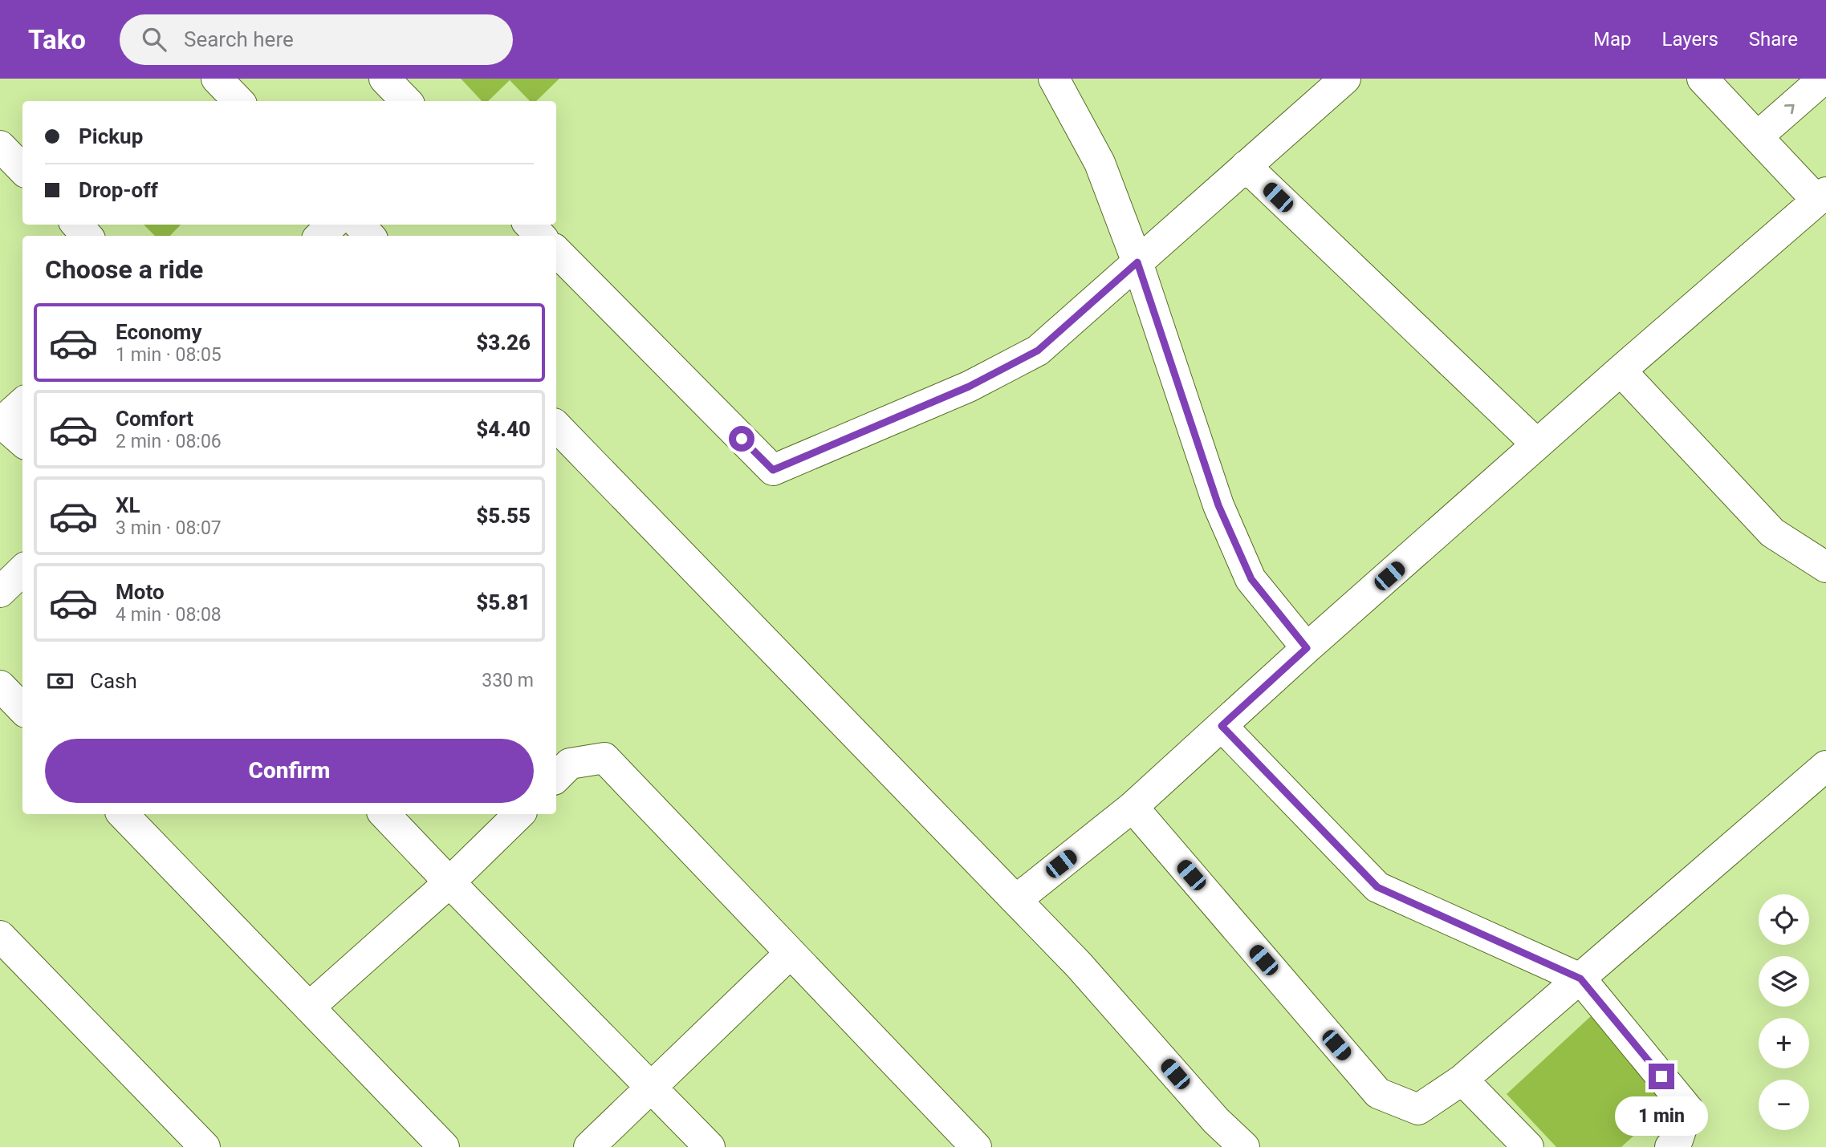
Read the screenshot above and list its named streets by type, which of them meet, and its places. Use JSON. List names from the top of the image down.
{
  "page": {
    "header": "Tako",
    "search": "Search here",
    "nav": ["Map", "Layers", "Share"],
    "banner": ["Pickup", "Drop-off"],
    "heading": "Choose a ride",
    "list": [
      {
        "name": "Economy",
        "note": "1 min · 08:05",
        "value": "$3.26"
      },
      {
        "name": "Comfort",
        "note": "2 min · 08:06",
        "value": "$4.40"
      },
      {
        "name": "XL",
        "note": "3 min · 08:07",
        "value": "$5.55"
      },
      {
        "name": "Moto",
        "note": "4 min · 08:08",
        "value": "$5.81"
      }
    ],
    "pay": ["Cash", "330 m"],
    "buttons": "Confirm",
    "map_buttons": ["+", "−"],
    "bubble": "1 min"
  }
}
